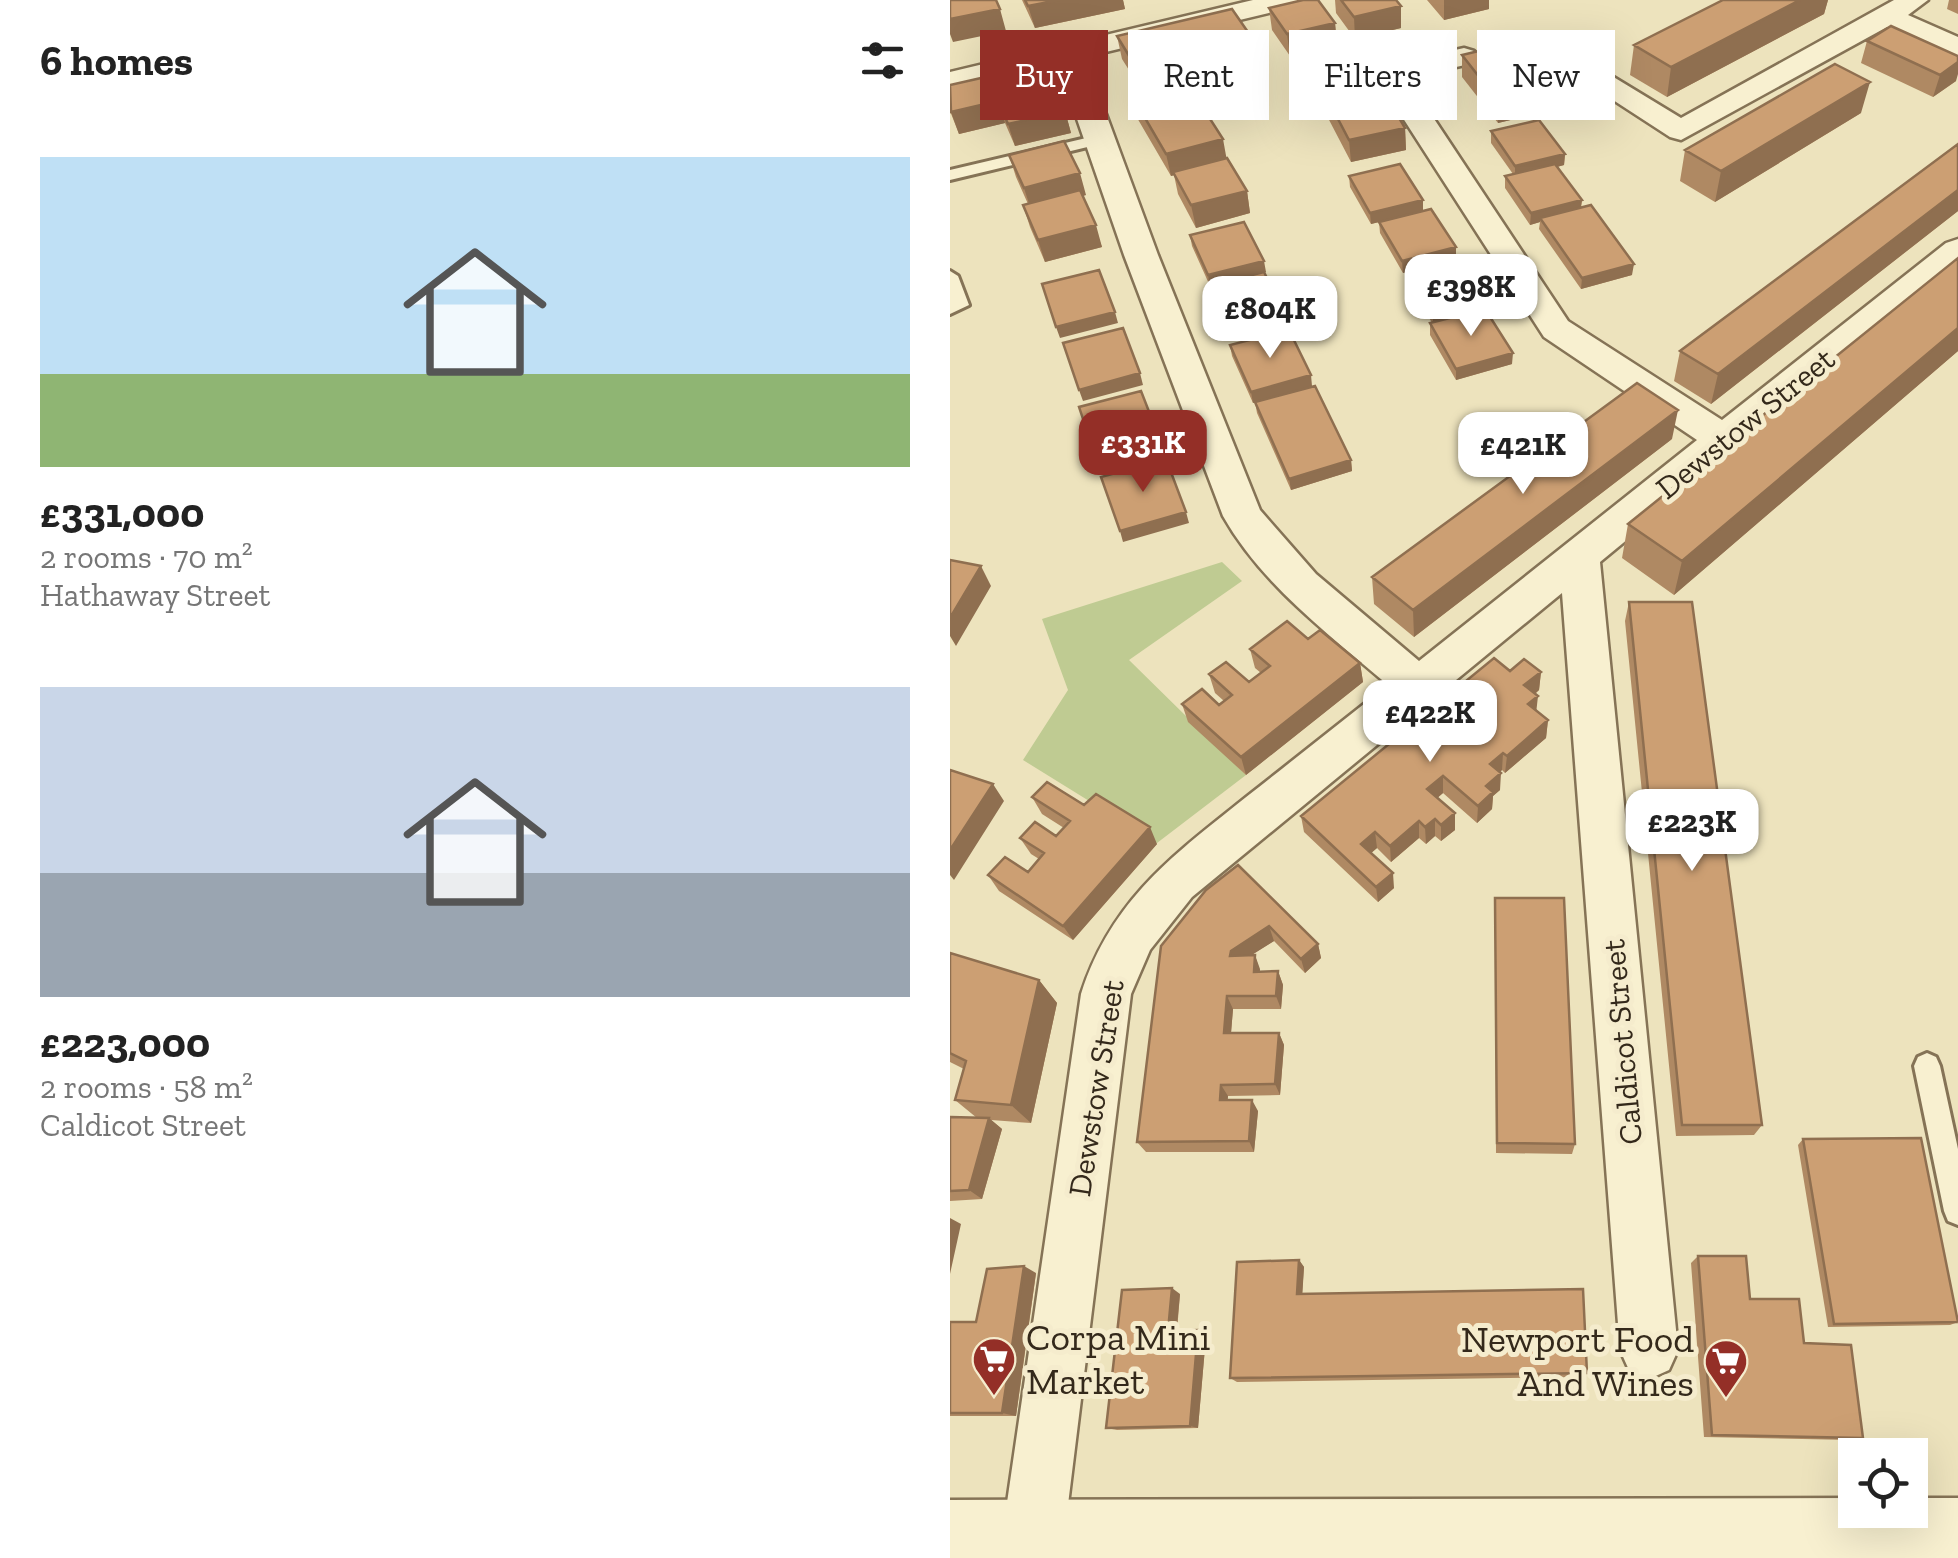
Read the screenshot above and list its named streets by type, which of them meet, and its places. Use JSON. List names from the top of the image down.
{
  "streets": {
    "street": ["Dewstow Street", "Caldicot Street"]
  },
  "crossings": [
    ["Dewstow Street", "Caldicot Street"]
  ],
  "places": {
    "supermarket": ["Corpa Mini Market", "Newport Food And Wines"]
  },
  "page": {
    "heading": "6 homes",
    "chip": [
      "Buy",
      "Rent",
      "Filters",
      "New"
    ],
    "list": [
      {
        "name": "£331,000",
        "note": "2 rooms · 70 m² · Hathaway Street"
      },
      {
        "name": "£223,000",
        "note": "2 rooms · 58 m² · Caldicot Street"
      }
    ],
    "price": [
      "£398K",
      "£804K",
      "£331K",
      "£421K",
      "£422K",
      "£223K"
    ]
  }
}
